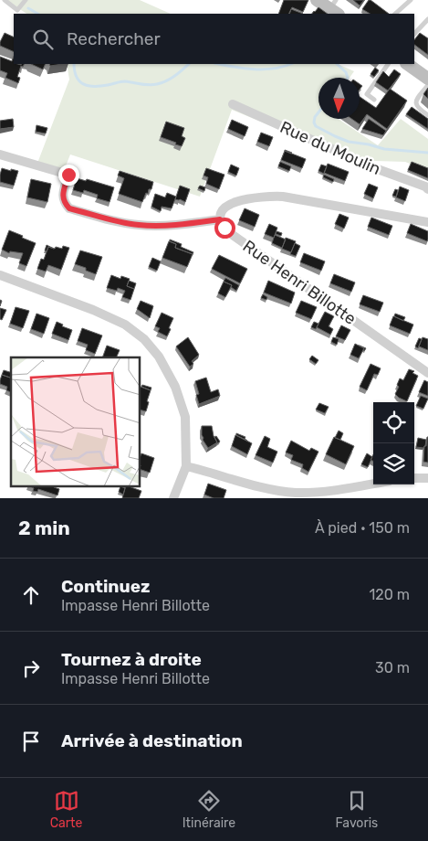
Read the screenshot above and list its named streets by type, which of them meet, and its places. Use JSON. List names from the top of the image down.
{
  "streets": {
    "street": ["Rue du Moulin", "Rue Henri Billotte"]
  },
  "north": "bottom",
  "page": {
    "search": "Rechercher",
    "heading": ["2 min", "À pied · 150 m"],
    "list": [
      ["Continuez", "Impasse Henri Billotte", "120 m"],
      ["Tournez à droite", "Impasse Henri Billotte", "30 m"],
      "Arrivée à destination"
    ],
    "nav": ["Carte", "Itinéraire", "Favoris"]
  }
}
